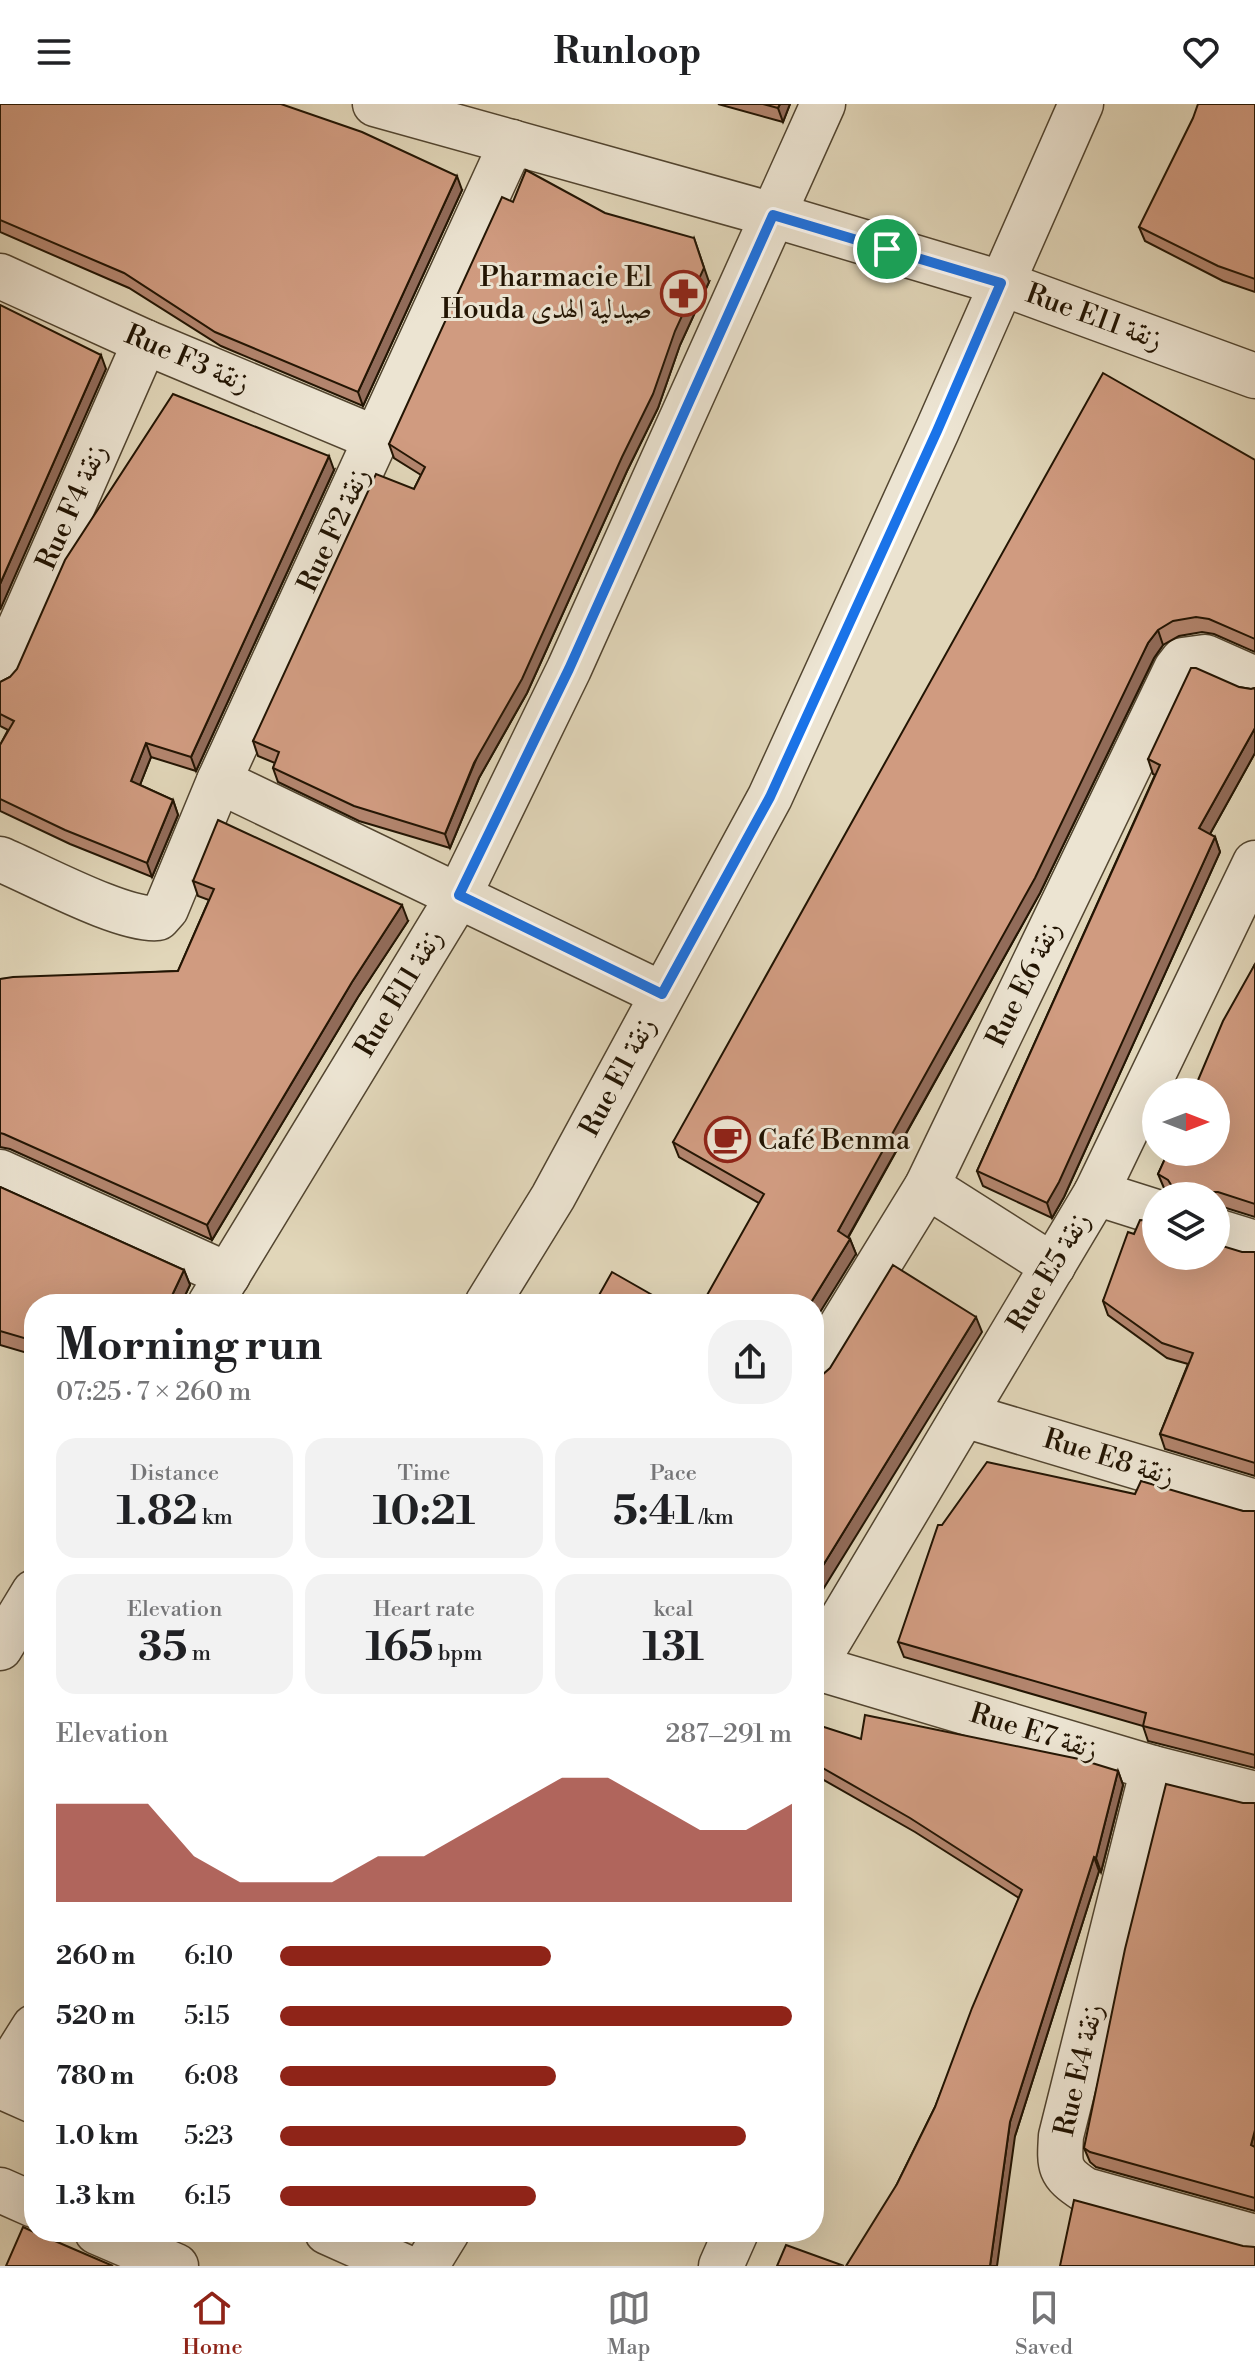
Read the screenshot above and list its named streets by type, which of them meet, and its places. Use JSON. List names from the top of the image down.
{
  "streets": {
    "street": [
      "Rue E11 زنقة",
      "Rue F3 زنقة",
      "Rue F4 زنقة",
      "Rue F2 زنقة",
      "Rue E6 زنقة",
      "Rue E1 زنقة",
      "Rue E5 زنقة",
      "Rue E8 زنقة",
      "Rue E7 زنقة",
      "Rue E4 زنقة"
    ]
  },
  "crossings": [
    ["Rue E11 زنقة", "Rue E1 زنقة"],
    ["Rue F3 زنقة", "Rue F4 زنقة"],
    ["Rue F3 زنقة", "Rue F2 زنقة"],
    ["Rue E5 زنقة", "Rue E8 زنقة"],
    ["Rue E7 زنقة", "Rue E4 زنقة"]
  ],
  "places": {
    "pharmacy": ["Pharmacie El Houda صيدلية الهدى"],
    "cafe": ["Café Benma"]
  },
  "north": "right",
  "page": {
    "header": "Runloop",
    "heading": ["Morning run", "07:25 · 7 × 260 m"],
    "stats": [
      ["Distance", "1.82 km"],
      ["Time", "10:21"],
      ["Pace", "5:41 /km"],
      ["Elevation", "35 m"],
      ["Heart rate", "165 bpm"],
      ["kcal", "131"]
    ],
    "chart": ["Elevation", "287–291 m"],
    "list": [
      {
        "name": "260 m",
        "note": "6:10"
      },
      {
        "name": "520 m",
        "note": "5:15"
      },
      {
        "name": "780 m",
        "note": "6:08"
      },
      {
        "name": "1.0 km",
        "note": "5:23"
      },
      {
        "name": "1.3 km",
        "note": "6:15"
      }
    ],
    "tabs": ["Home", "Map", "Saved"]
  }
}
